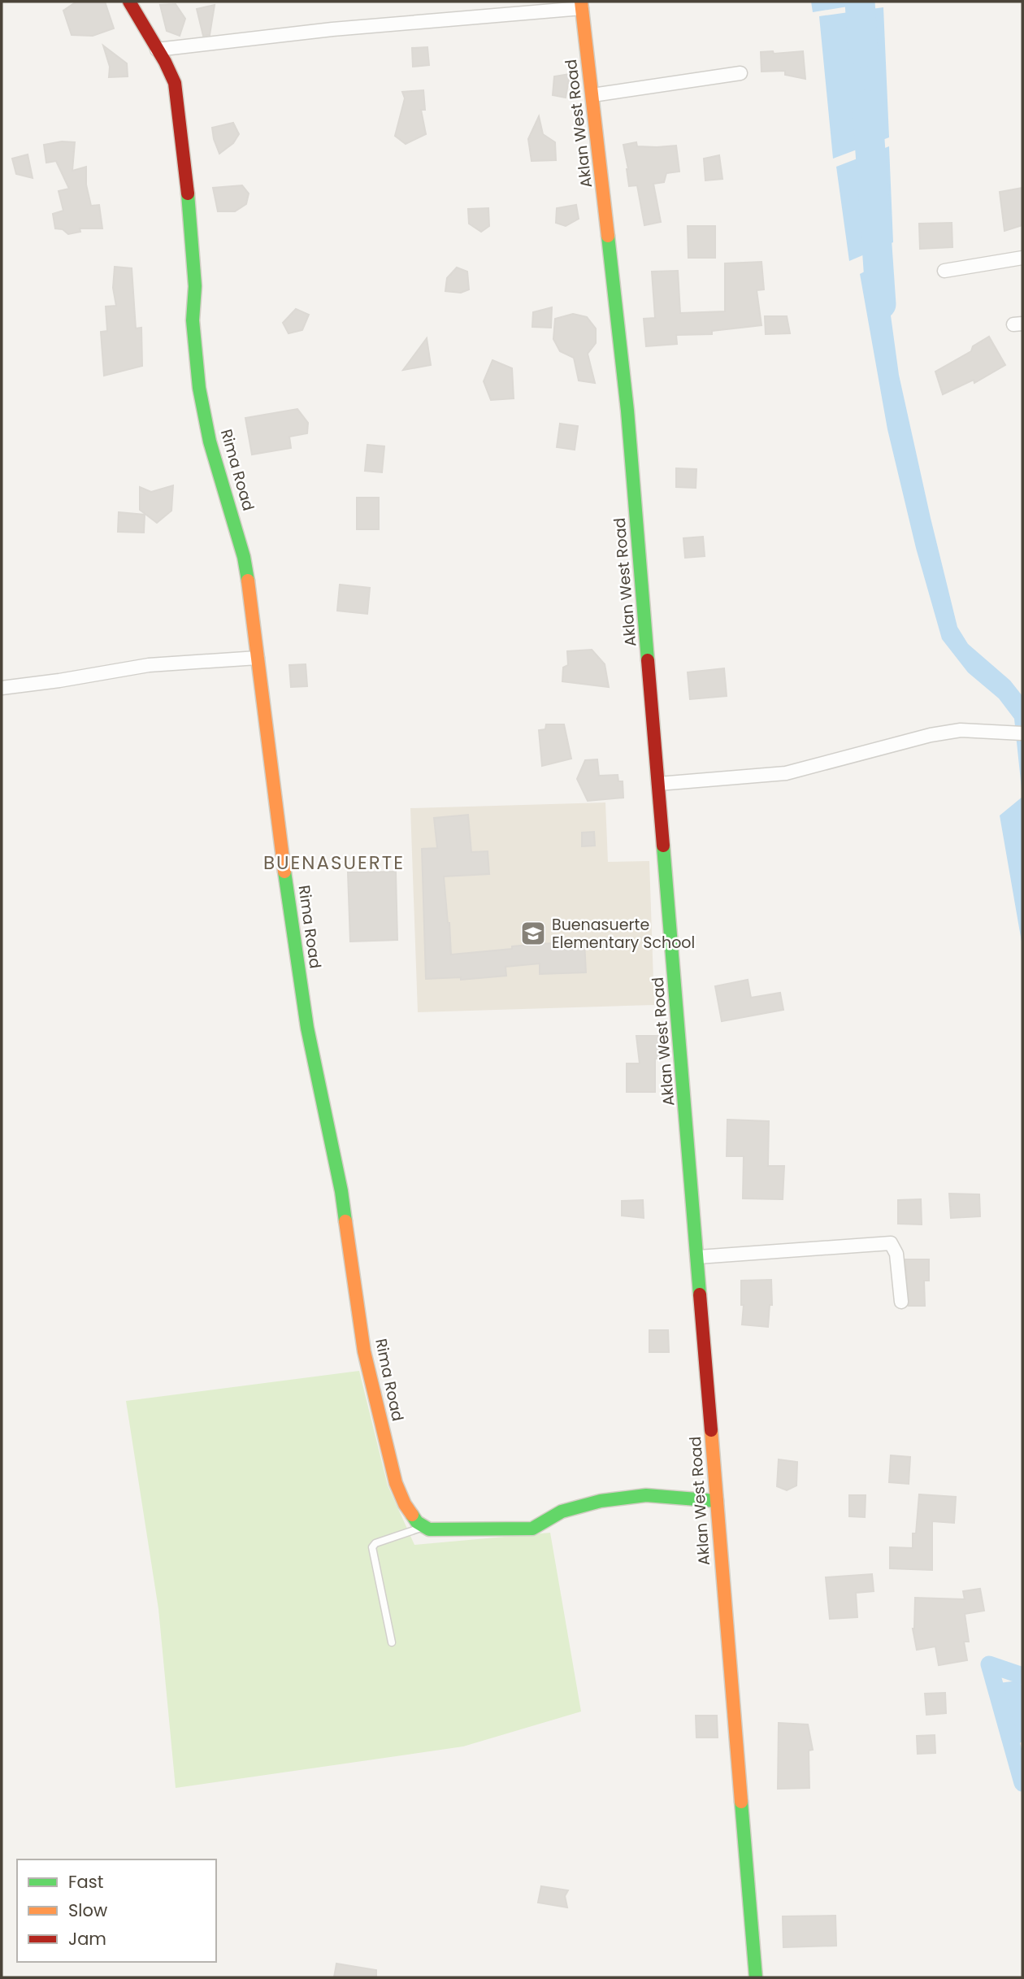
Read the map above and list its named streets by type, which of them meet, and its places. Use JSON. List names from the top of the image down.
{
  "streets": {
    "main road": ["Aklan West Road", "Rima Road"]
  },
  "districts": ["BUENASUERTE"],
  "places": {
    "school or university": ["Buenasuerte Elementary School"]
  },
  "legend": ["Fast", "Slow", "Jam"]
}
